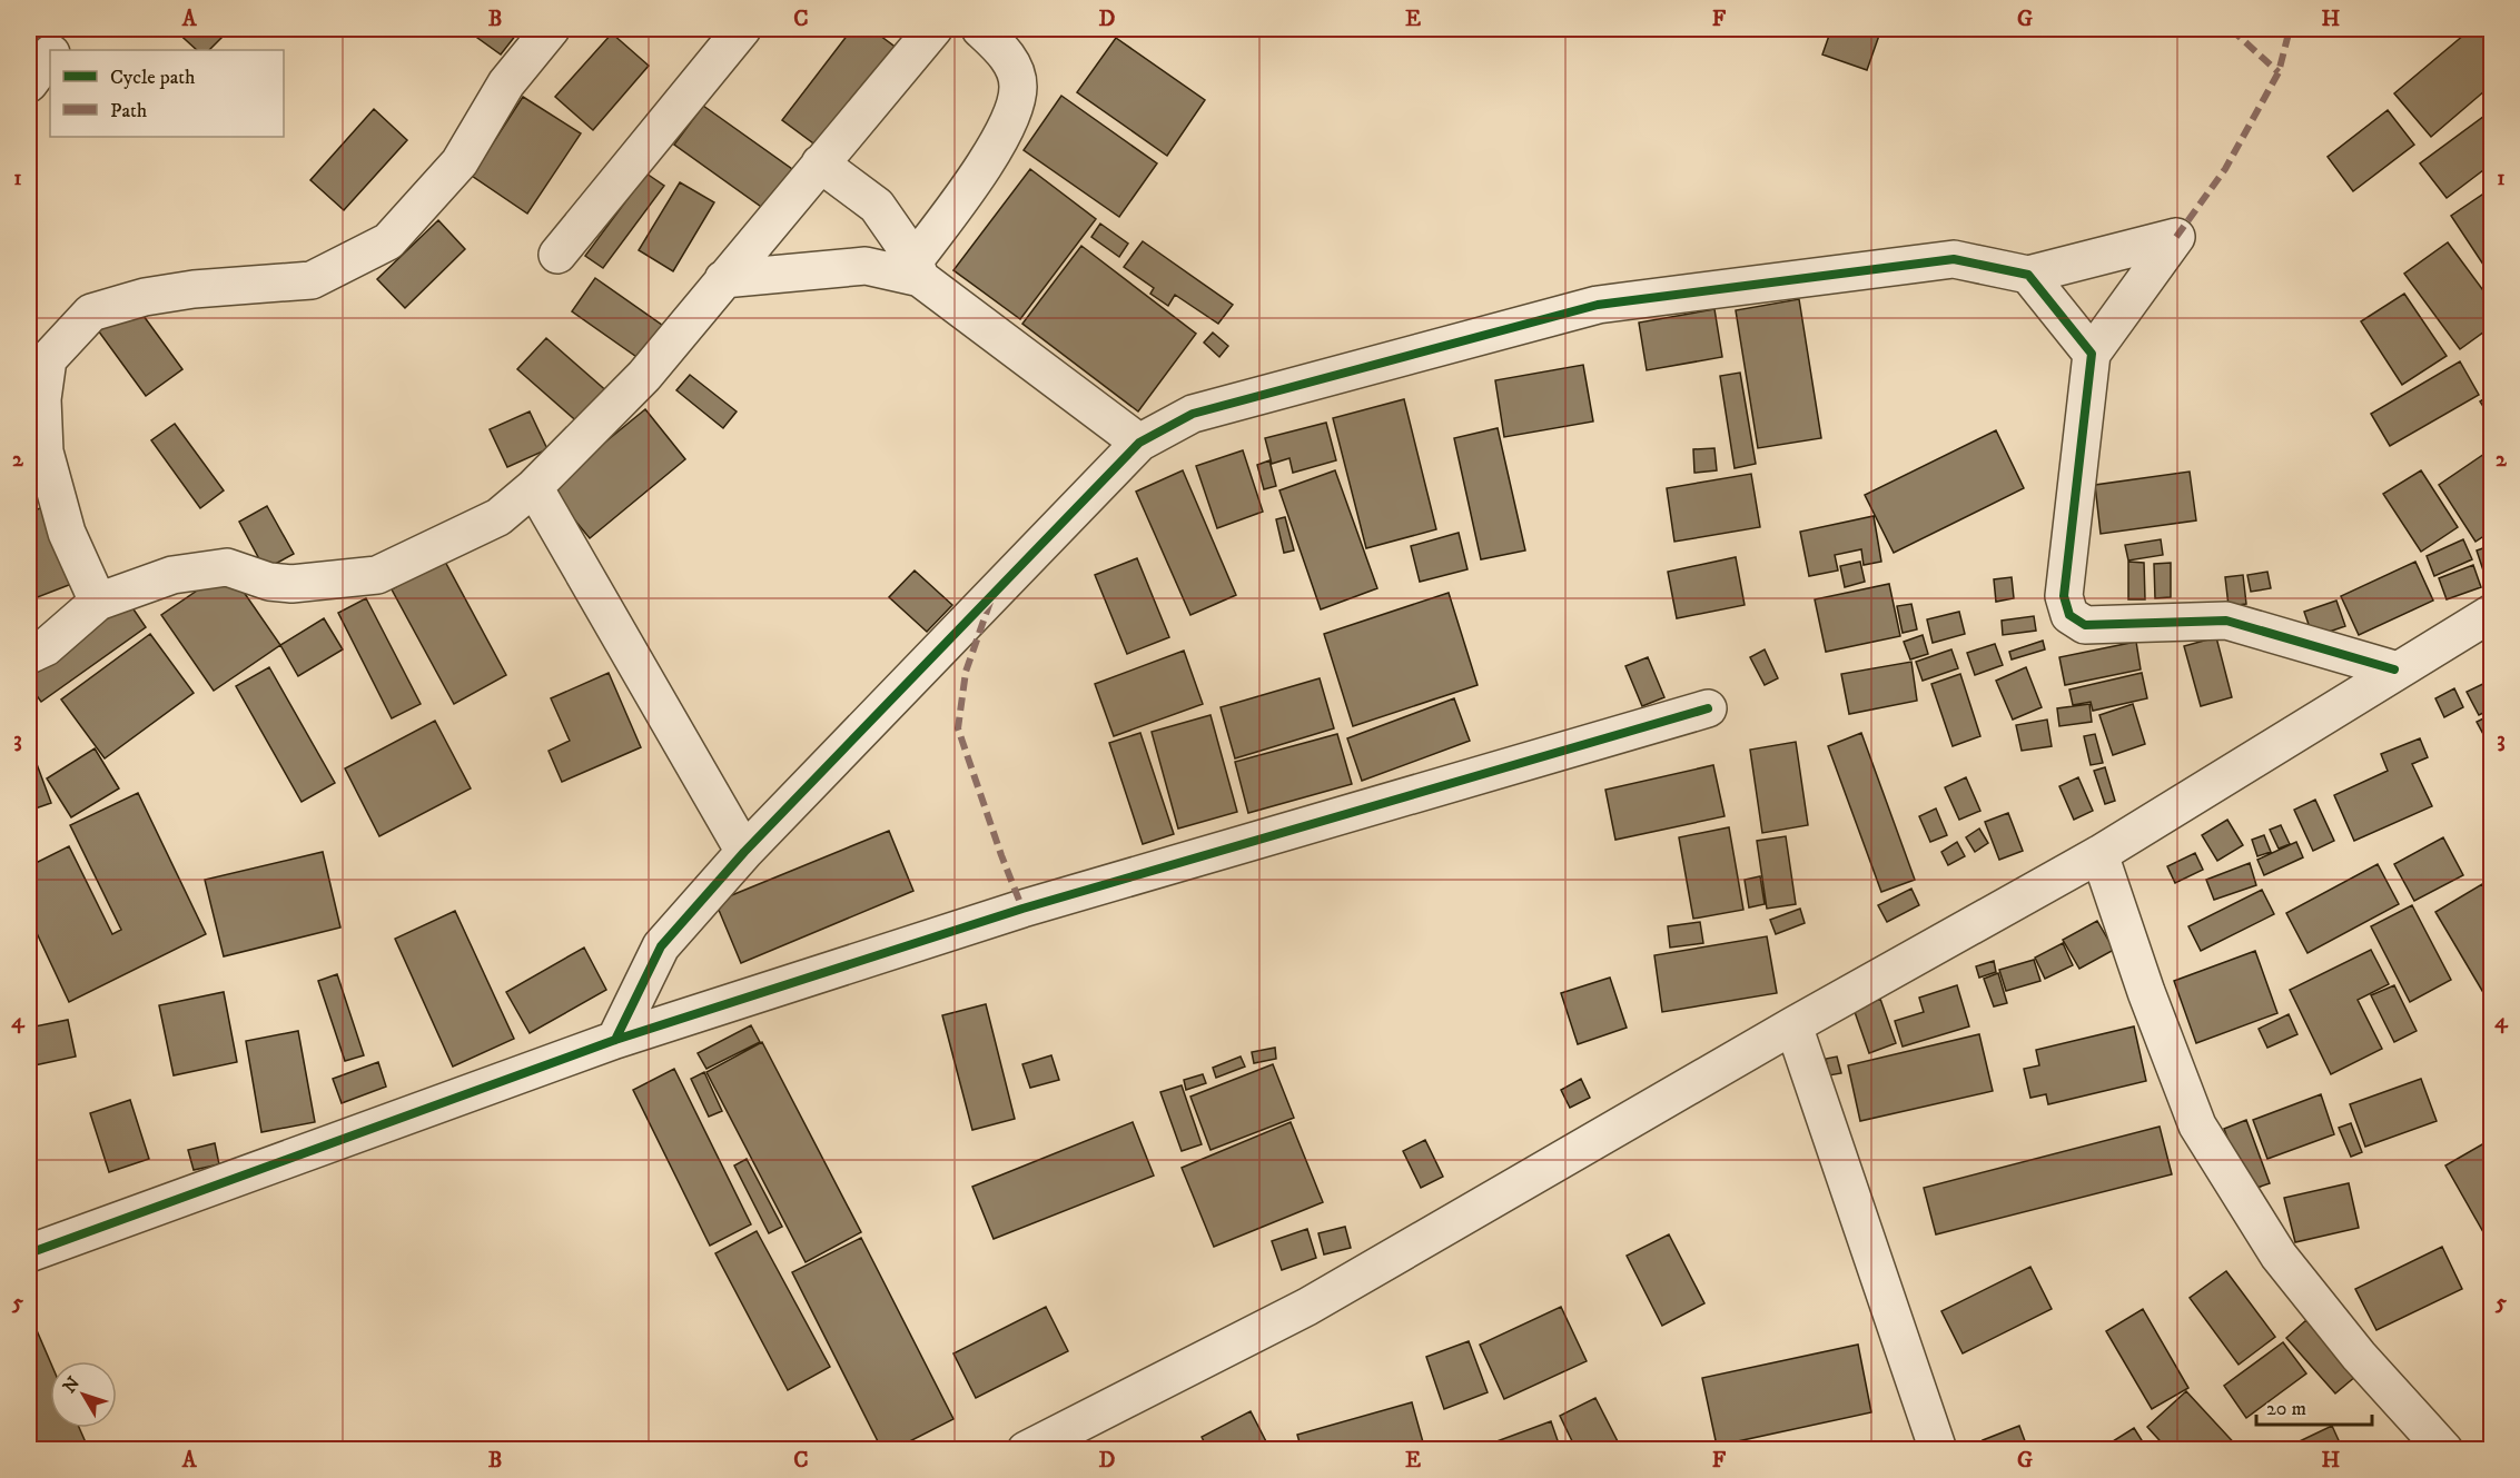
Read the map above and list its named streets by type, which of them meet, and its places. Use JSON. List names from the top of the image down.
{
  "legend": ["Cycle path", "Path"],
  "scale_bar": "20 m",
  "north": "top left",
  "grid": {
    "columns": [
      "A",
      "B",
      "C",
      "D",
      "E",
      "F",
      "G",
      "H"
    ],
    "rows": [
      "1",
      "2",
      "3",
      "4",
      "5"
    ]
  }
}
